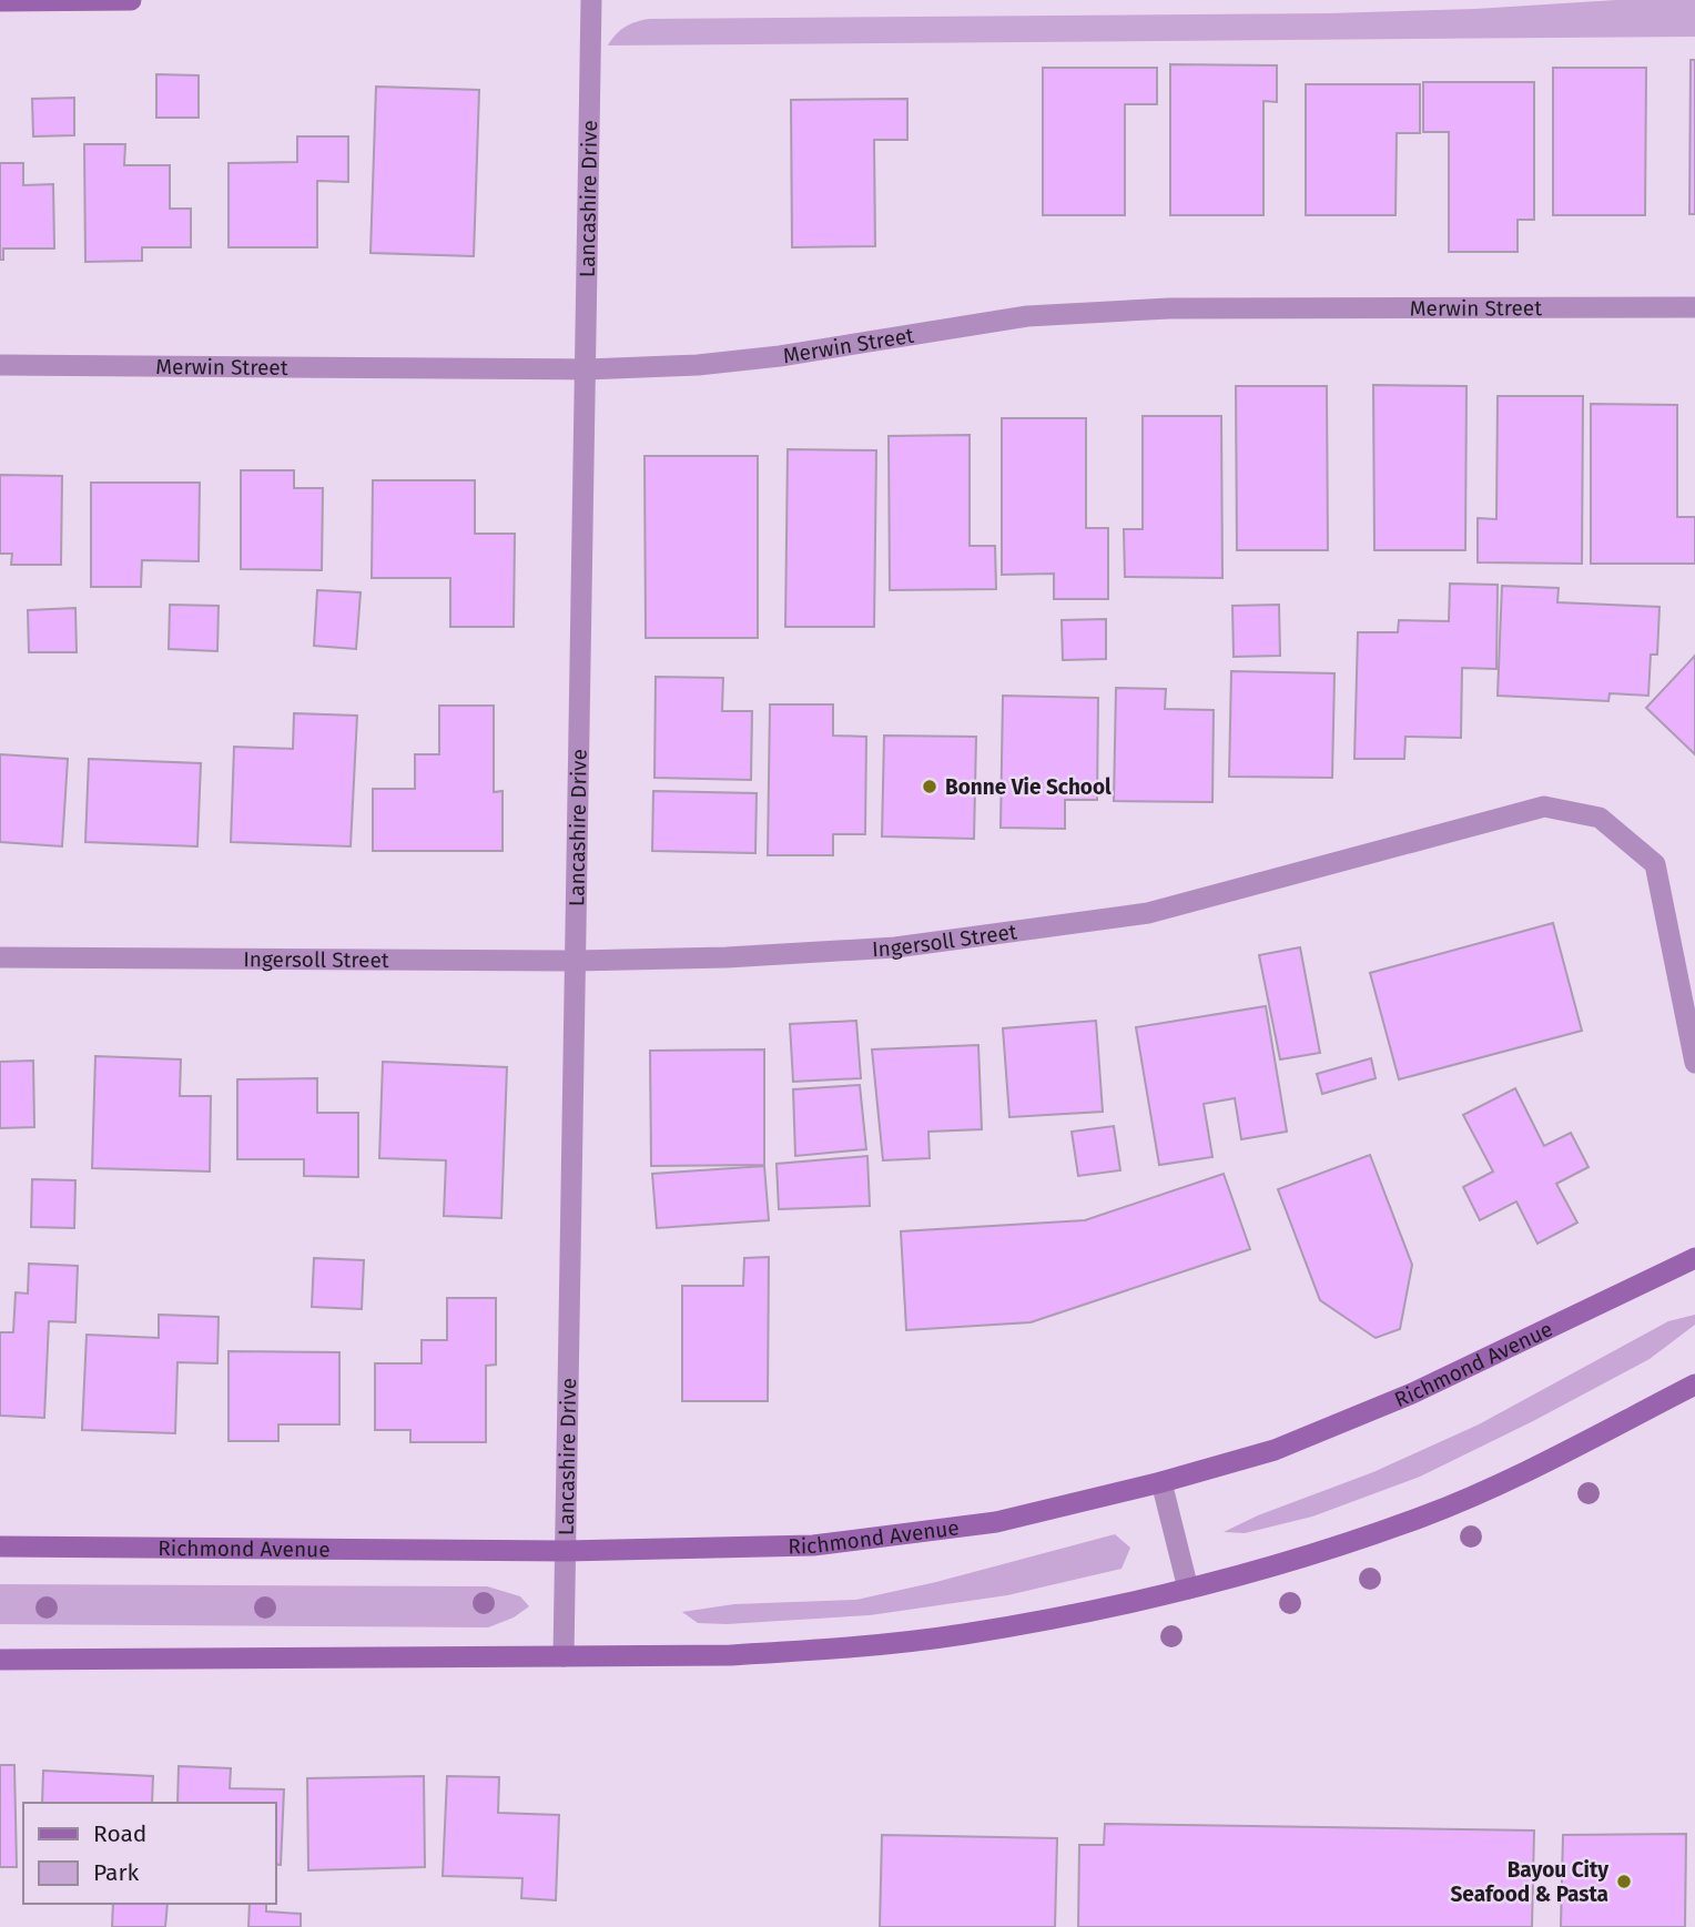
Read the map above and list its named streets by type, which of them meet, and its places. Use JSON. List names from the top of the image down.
{
  "streets": {
    "main road": ["Richmond Avenue"],
    "street": ["Lancashire Drive", "Merwin Street", "Ingersoll Street"]
  },
  "crossings": [
    ["Lancashire Drive", "Merwin Street"],
    ["Lancashire Drive", "Ingersoll Street"],
    ["Lancashire Drive", "Richmond Avenue"]
  ],
  "places": ["Bonne Vie School", "Bayou City Seafood & Pasta"],
  "legend": ["Road", "Park"]
}
